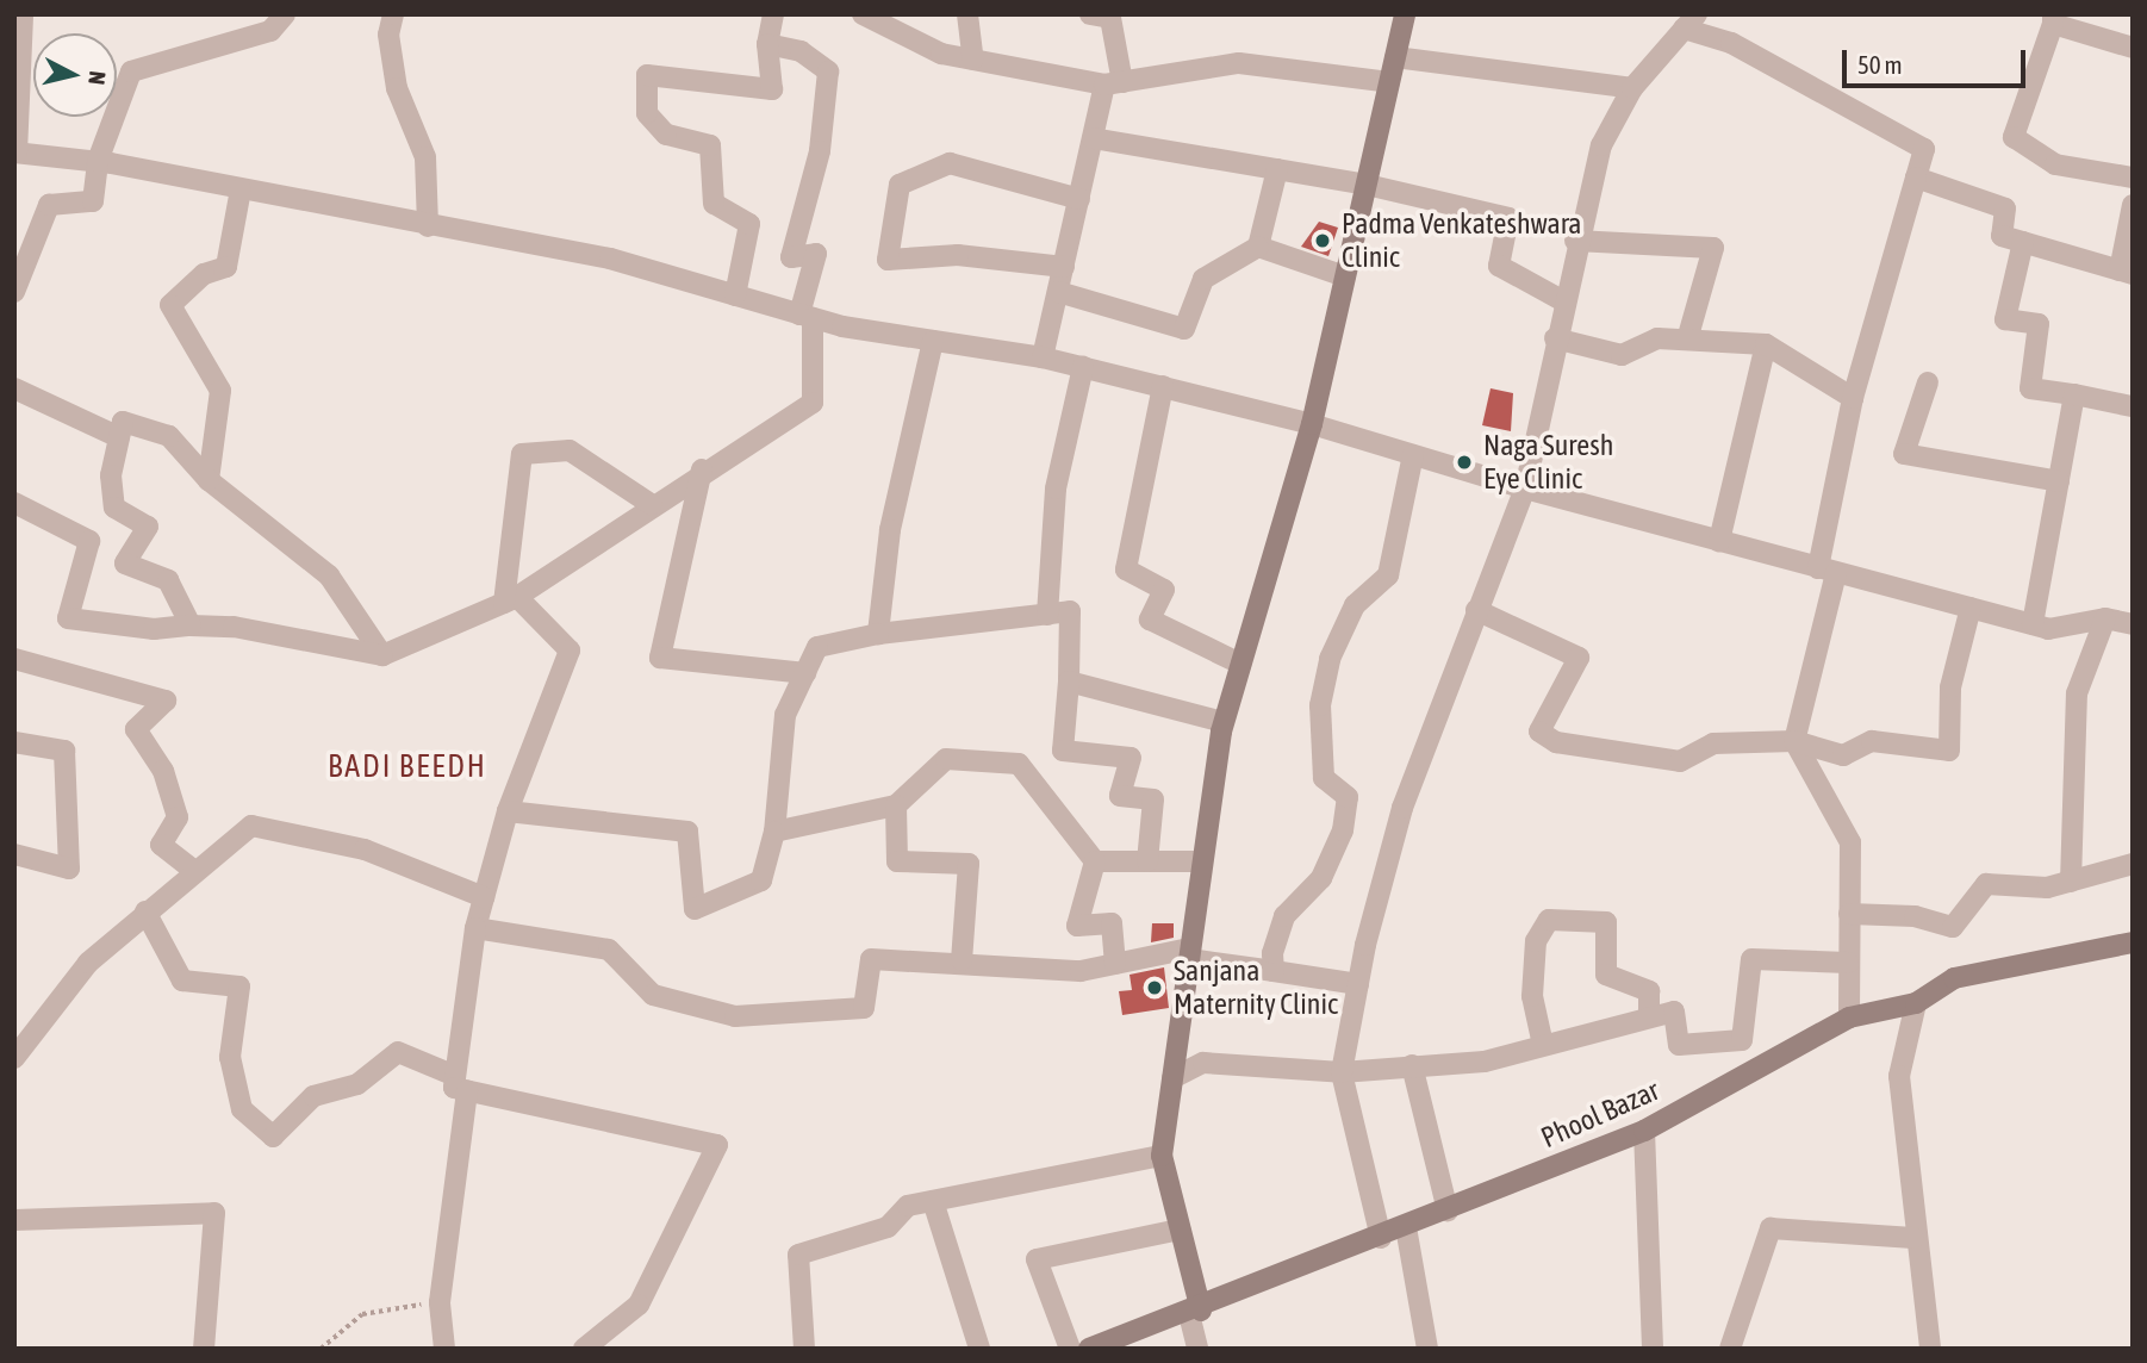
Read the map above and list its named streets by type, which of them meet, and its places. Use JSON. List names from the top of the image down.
{
  "streets": {
    "street": ["Phool Bazar"]
  },
  "districts": ["BADI BEEDH"],
  "places": ["Padma Venkateshwara Clinic", "Naga Suresh Eye Clinic", "Sanjana Maternity Clinic"],
  "scale_bar": "50 m",
  "north": "right"
}
